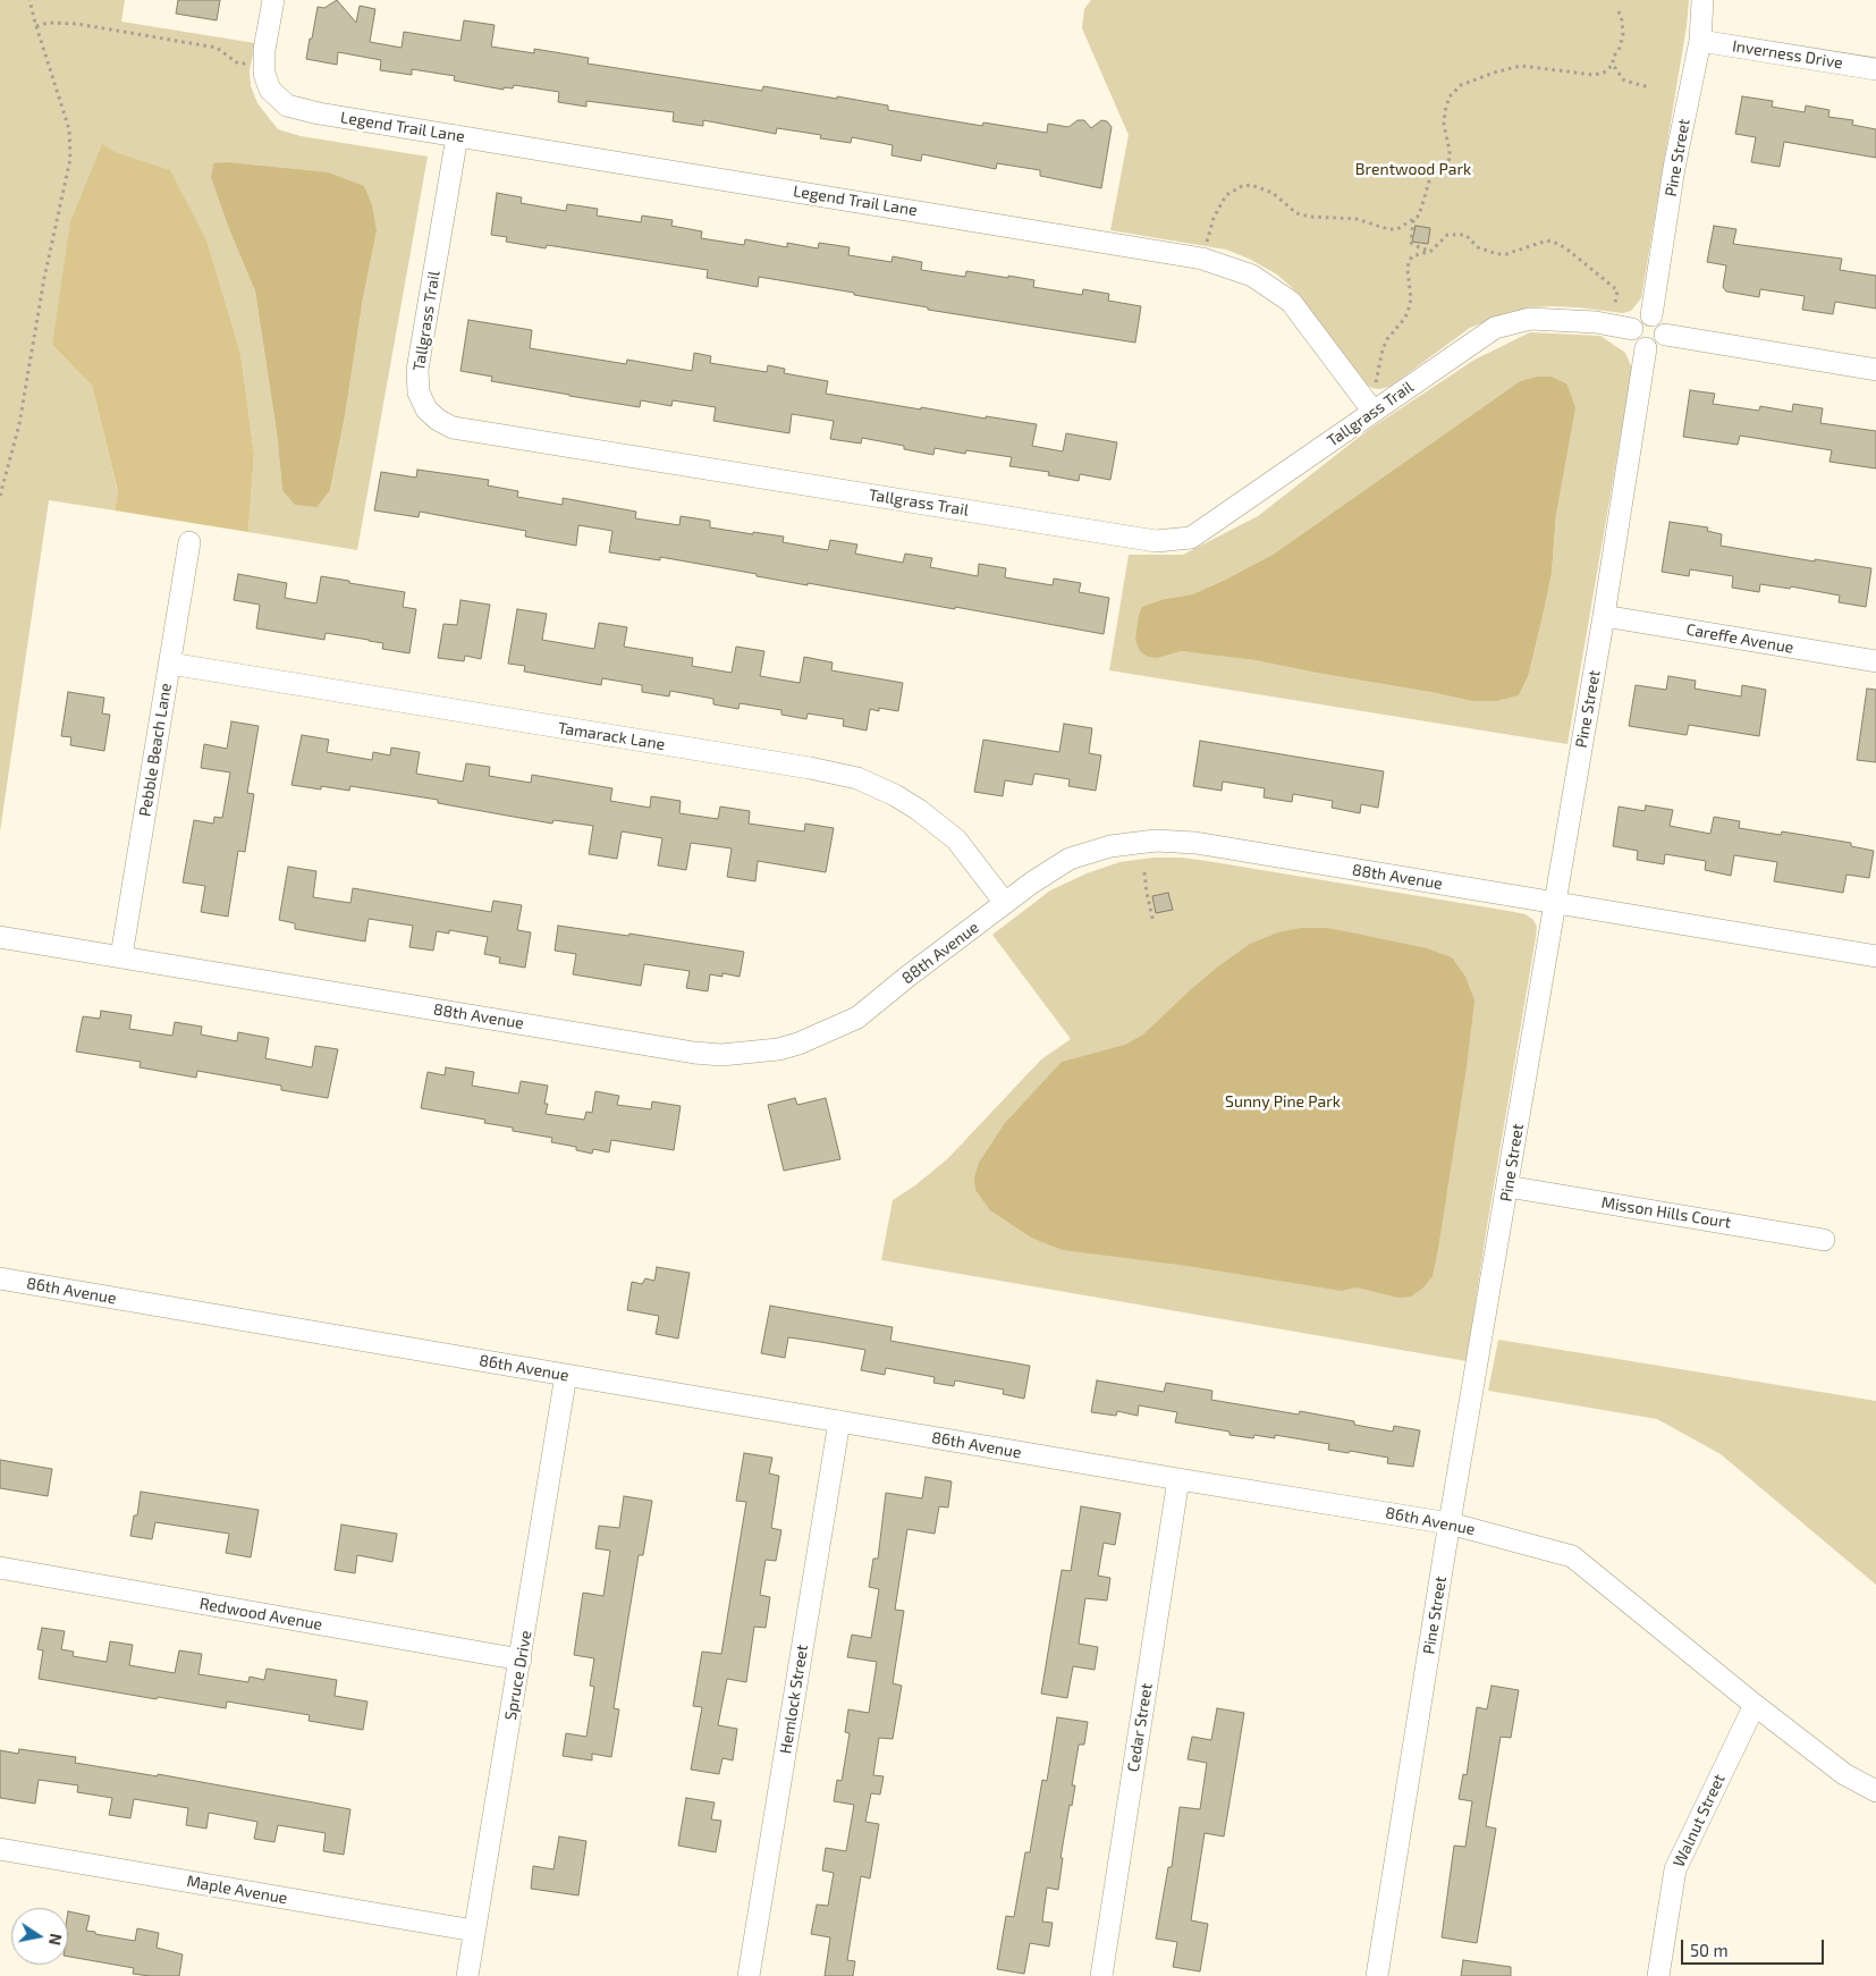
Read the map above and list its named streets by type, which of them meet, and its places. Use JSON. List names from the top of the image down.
{
  "streets": {
    "street": [
      "Inverness Drive",
      "Legend Trail Lane",
      "Pine Street",
      "Tallgrass Trail",
      "Careffe Avenue",
      "Tamarack Lane",
      "Pebble Beach Lane",
      "88th Avenue",
      "Misson Hills Court",
      "86th Avenue",
      "Redwood Avenue",
      "Spruce Drive",
      "Hemlock Street",
      "Cedar Street",
      "Walnut Street",
      "Maple Avenue"
    ]
  },
  "crossings": [
    ["Inverness Drive", "Pine Street"],
    ["Legend Trail Lane", "Tallgrass Trail"],
    ["Pine Street", "Tallgrass Trail"],
    ["Pine Street", "Careffe Avenue"],
    ["Pine Street", "88th Avenue"],
    ["Pine Street", "Misson Hills Court"],
    ["Pine Street", "86th Avenue"],
    ["Tamarack Lane", "Pebble Beach Lane"],
    ["Tamarack Lane", "88th Avenue"],
    ["Pebble Beach Lane", "88th Avenue"],
    ["86th Avenue", "Spruce Drive"],
    ["86th Avenue", "Hemlock Street"],
    ["86th Avenue", "Cedar Street"],
    ["86th Avenue", "Walnut Street"],
    ["Redwood Avenue", "Spruce Drive"],
    ["Spruce Drive", "Maple Avenue"]
  ],
  "parks": ["Brentwood Park", "Sunny Pine Park"],
  "scale_bar": "50 m",
  "north": "right"
}
